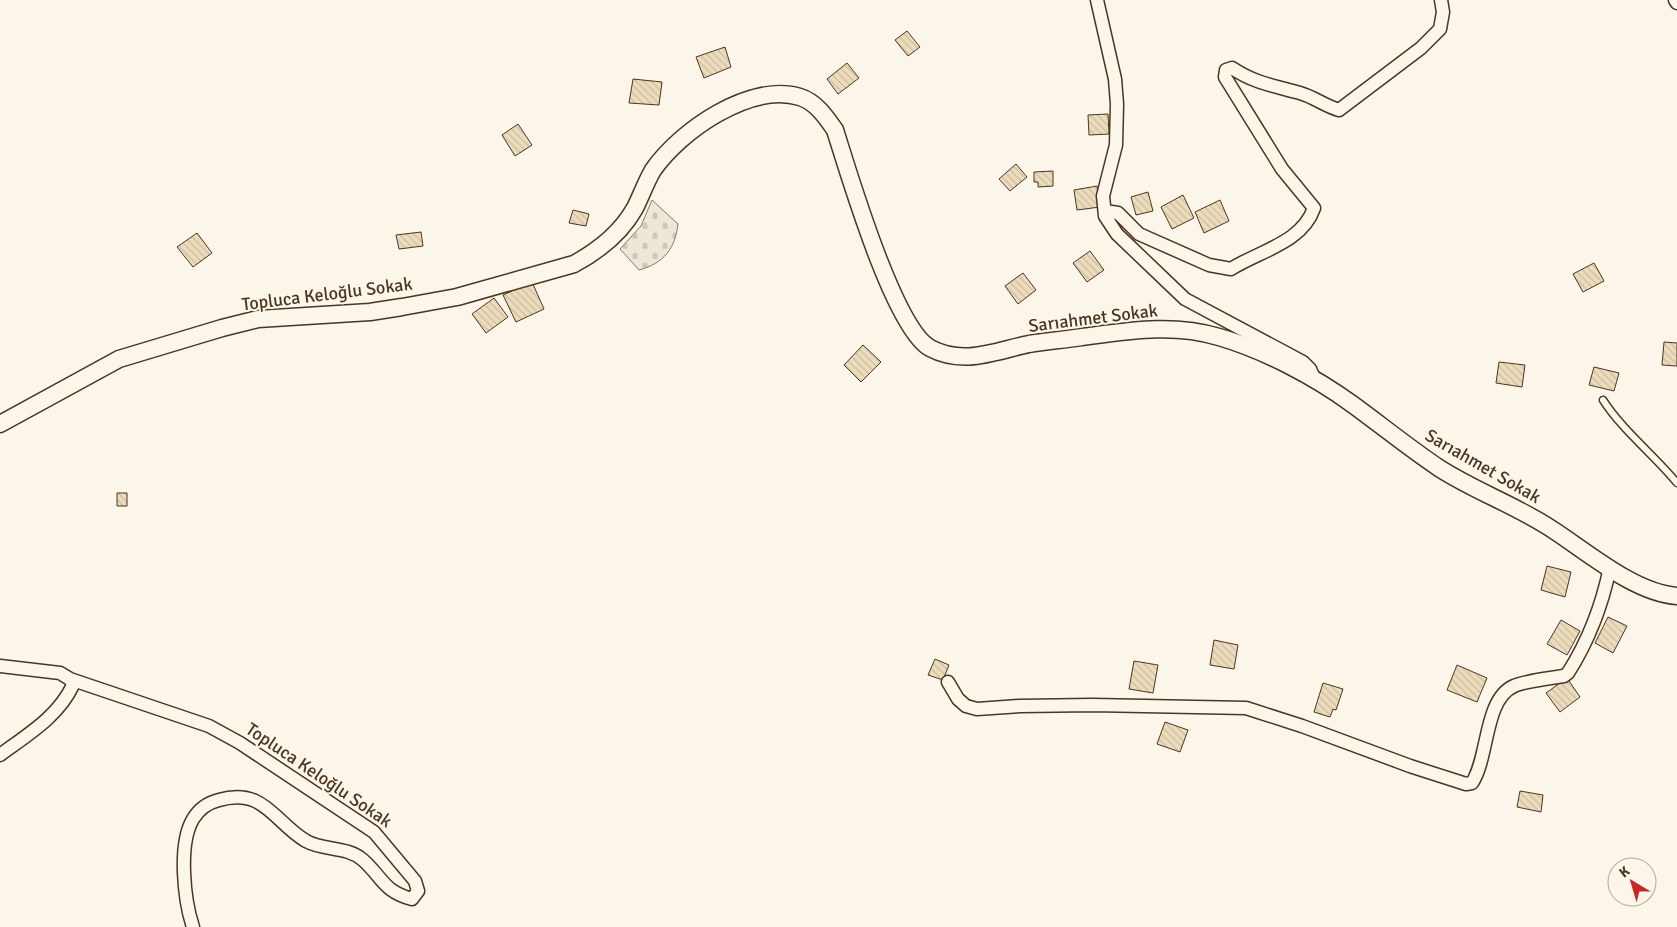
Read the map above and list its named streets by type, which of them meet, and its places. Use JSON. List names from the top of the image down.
{
  "streets": {
    "street": ["Topluca Keloğlu Sokak", "Sarıahmet Sokak"]
  },
  "crossings": [
    ["Topluca Keloğlu Sokak", "Sarıahmet Sokak"]
  ],
  "north": "top left"
}
